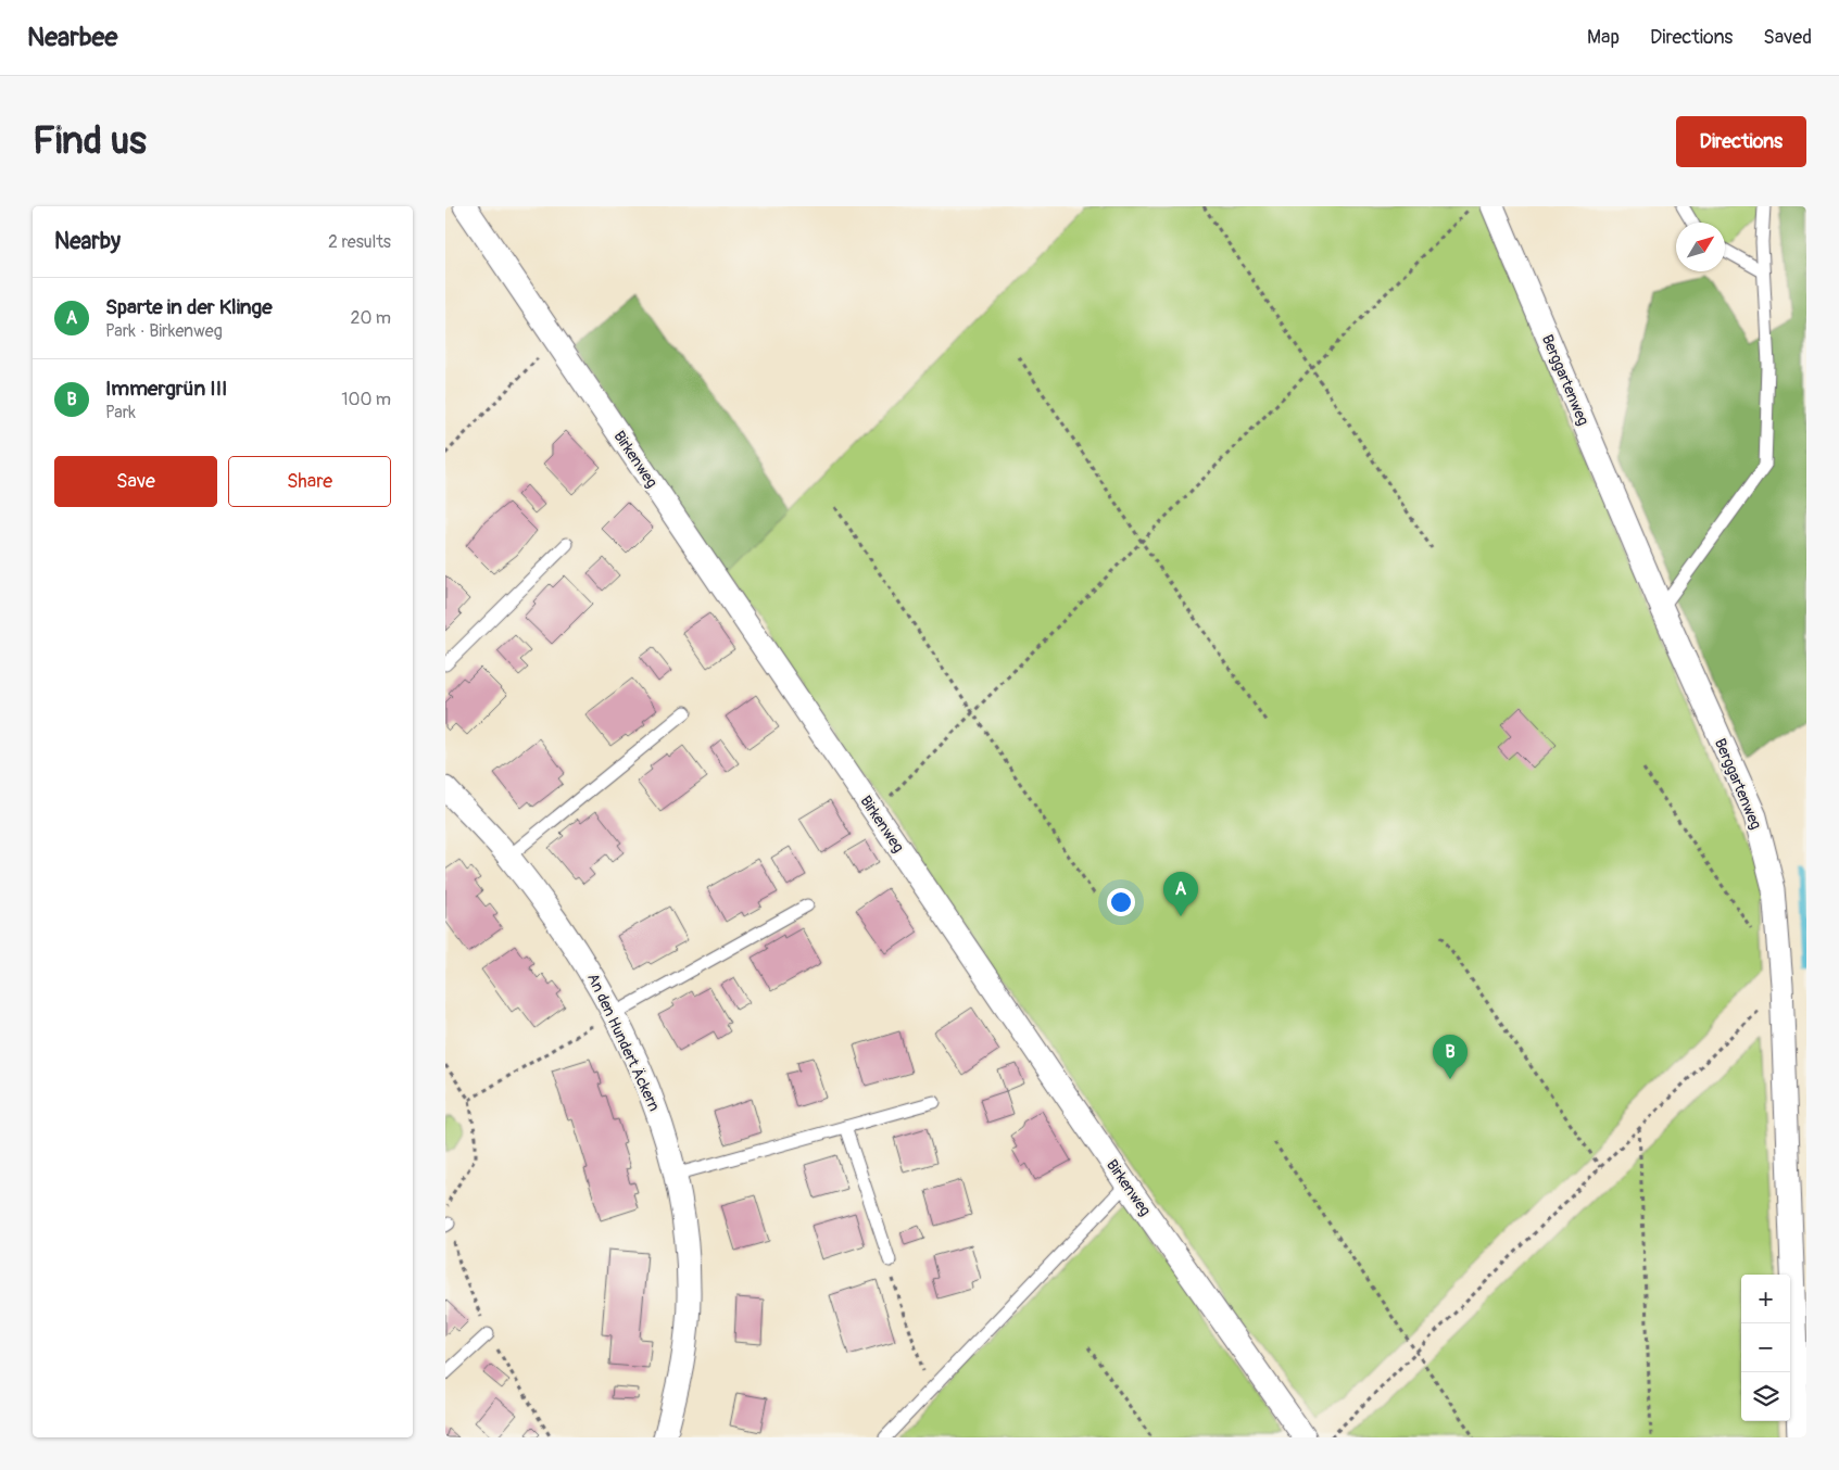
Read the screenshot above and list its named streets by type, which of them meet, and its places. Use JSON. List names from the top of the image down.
{
  "streets": {
    "street": ["Berggartenweg", "Birkenweg", "An den Hundert Äckern"]
  },
  "north": "top right",
  "page": {
    "header": "Nearbee",
    "nav": ["Map", "Directions", "Saved"],
    "buttons": [
      "Directions",
      ["Save", "Share"]
    ],
    "title": "Find us",
    "heading": ["Nearby", "2 results"],
    "list": [
      {
        "mark": "A",
        "name": "Sparte in der Klinge",
        "note": "Park · Birkenweg",
        "value": "20 m"
      },
      {
        "mark": "B",
        "name": "Immergrün III",
        "note": "Park",
        "value": "100 m"
      }
    ],
    "pins": ["A", "B"],
    "map_buttons": ["+", "−"]
  }
}
